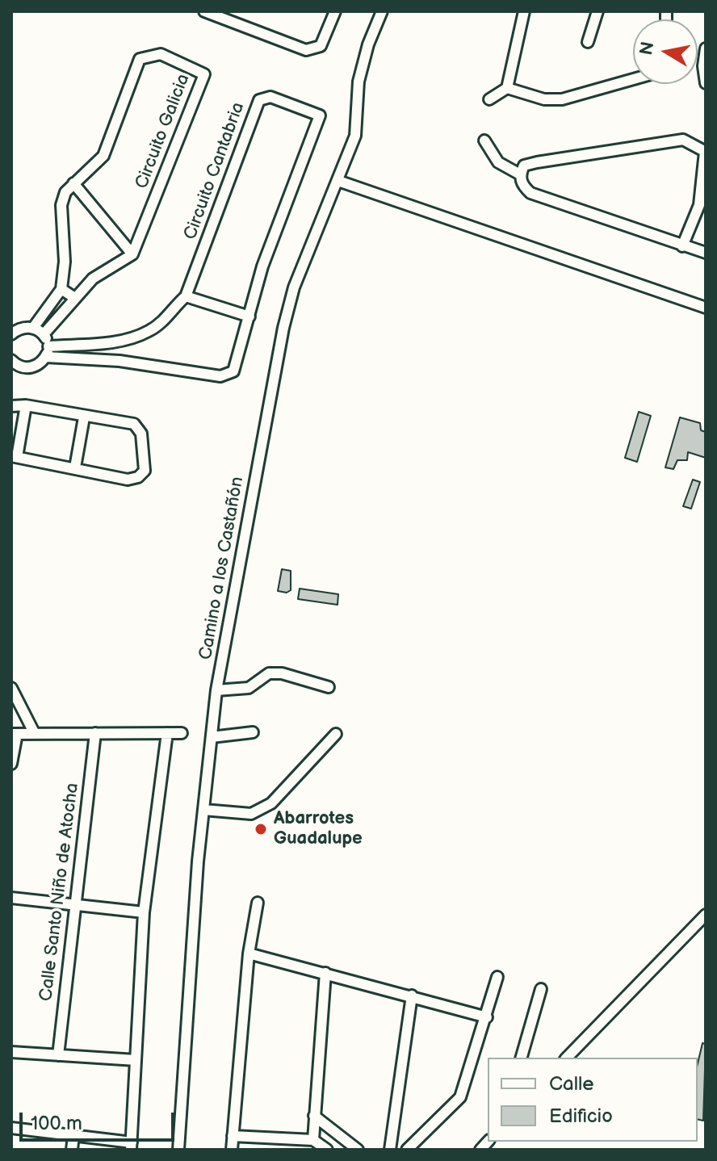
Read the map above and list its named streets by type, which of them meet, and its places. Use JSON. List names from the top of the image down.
{
  "streets": {
    "street": [
      "Circuito Galicia",
      "Circuito Cantabria",
      "Camino a los Castañón",
      "Calle Santo Niño de Atocha"
    ]
  },
  "places": ["Abarrotes Guadalupe"],
  "legend": ["Calle", "Edificio"],
  "scale_bar": "100 m",
  "north": "left"
}
